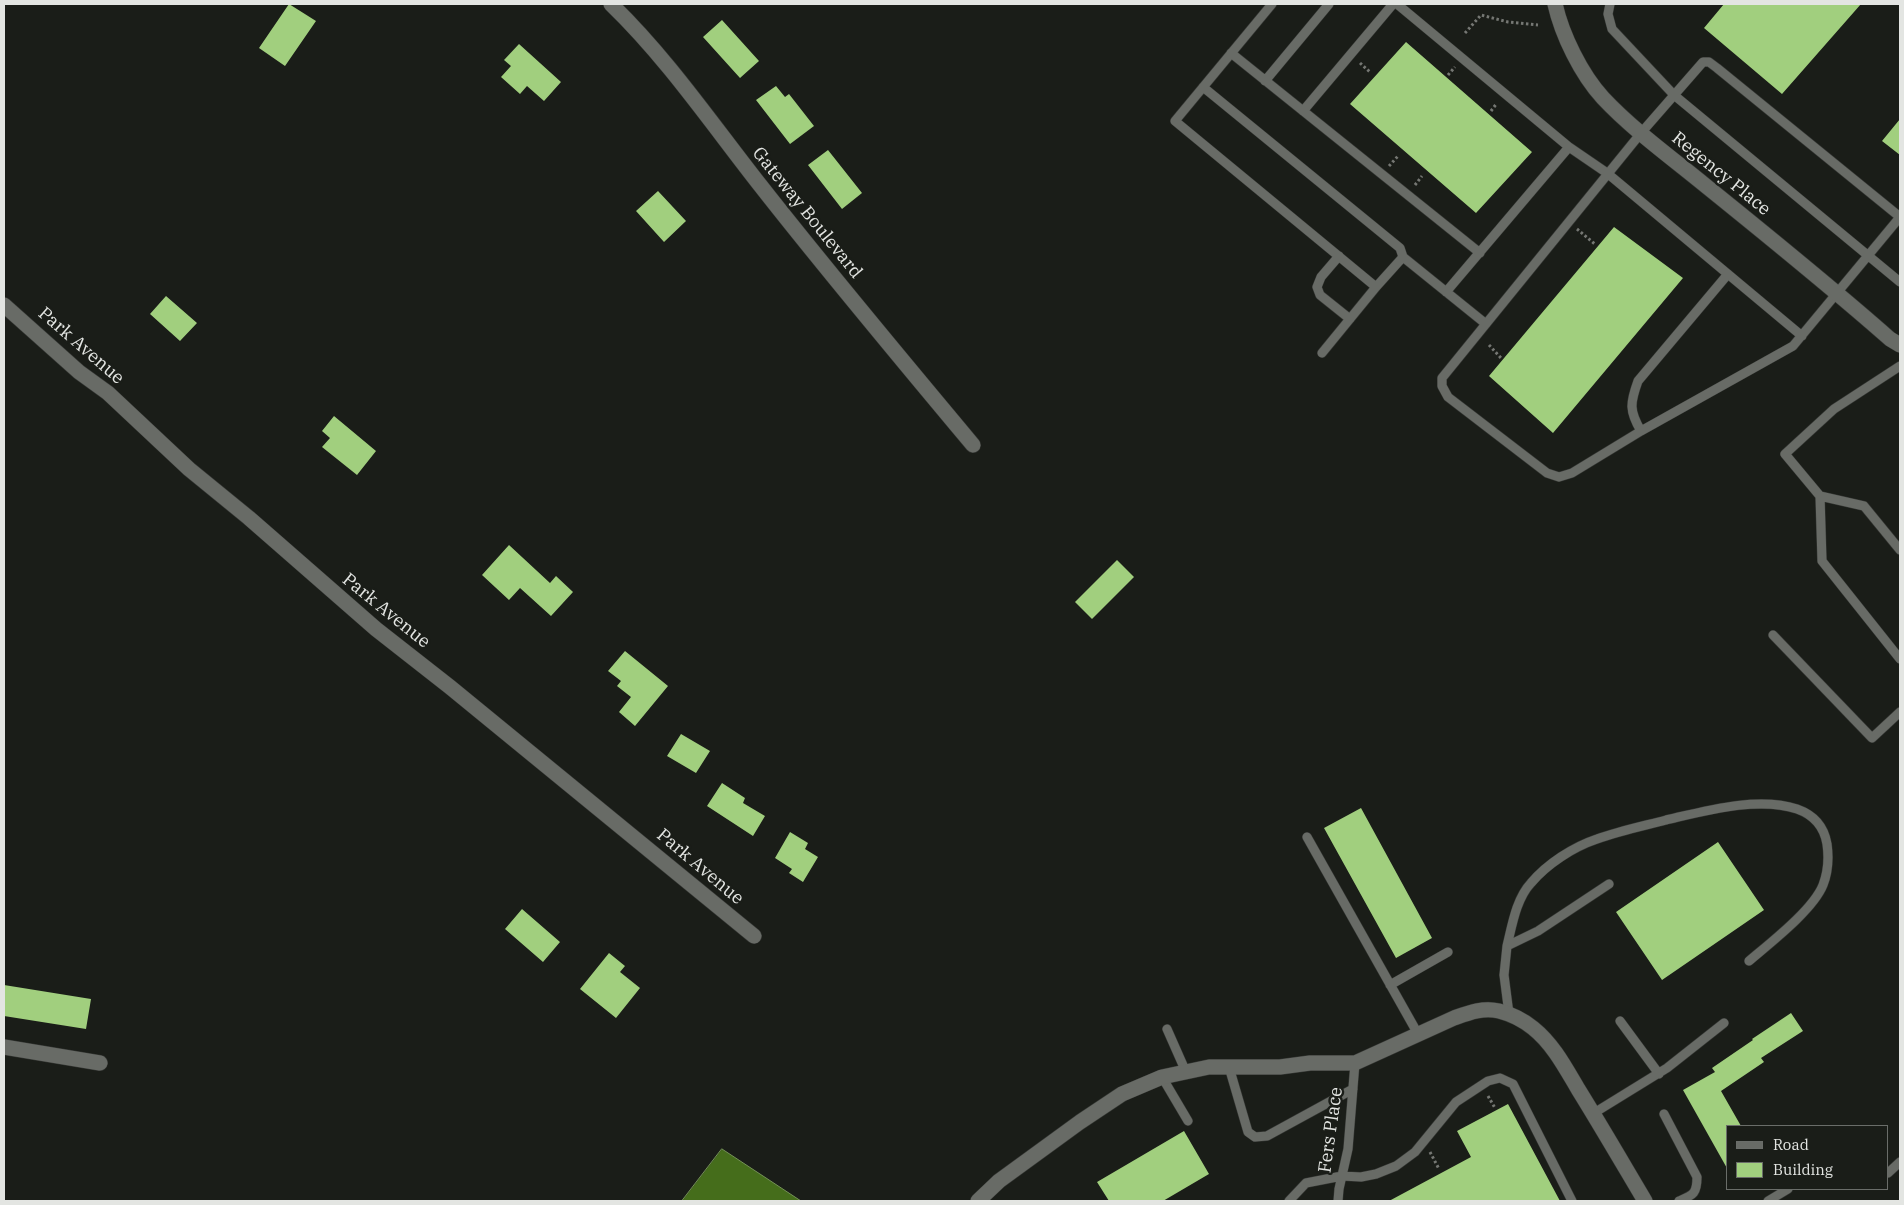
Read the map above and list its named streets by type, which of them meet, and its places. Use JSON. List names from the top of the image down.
{
  "streets": {
    "street": ["Regency Place", "Gateway Boulevard", "Park Avenue"],
    "lane": ["Fers Place"]
  },
  "legend": ["Road", "Building"]
}
